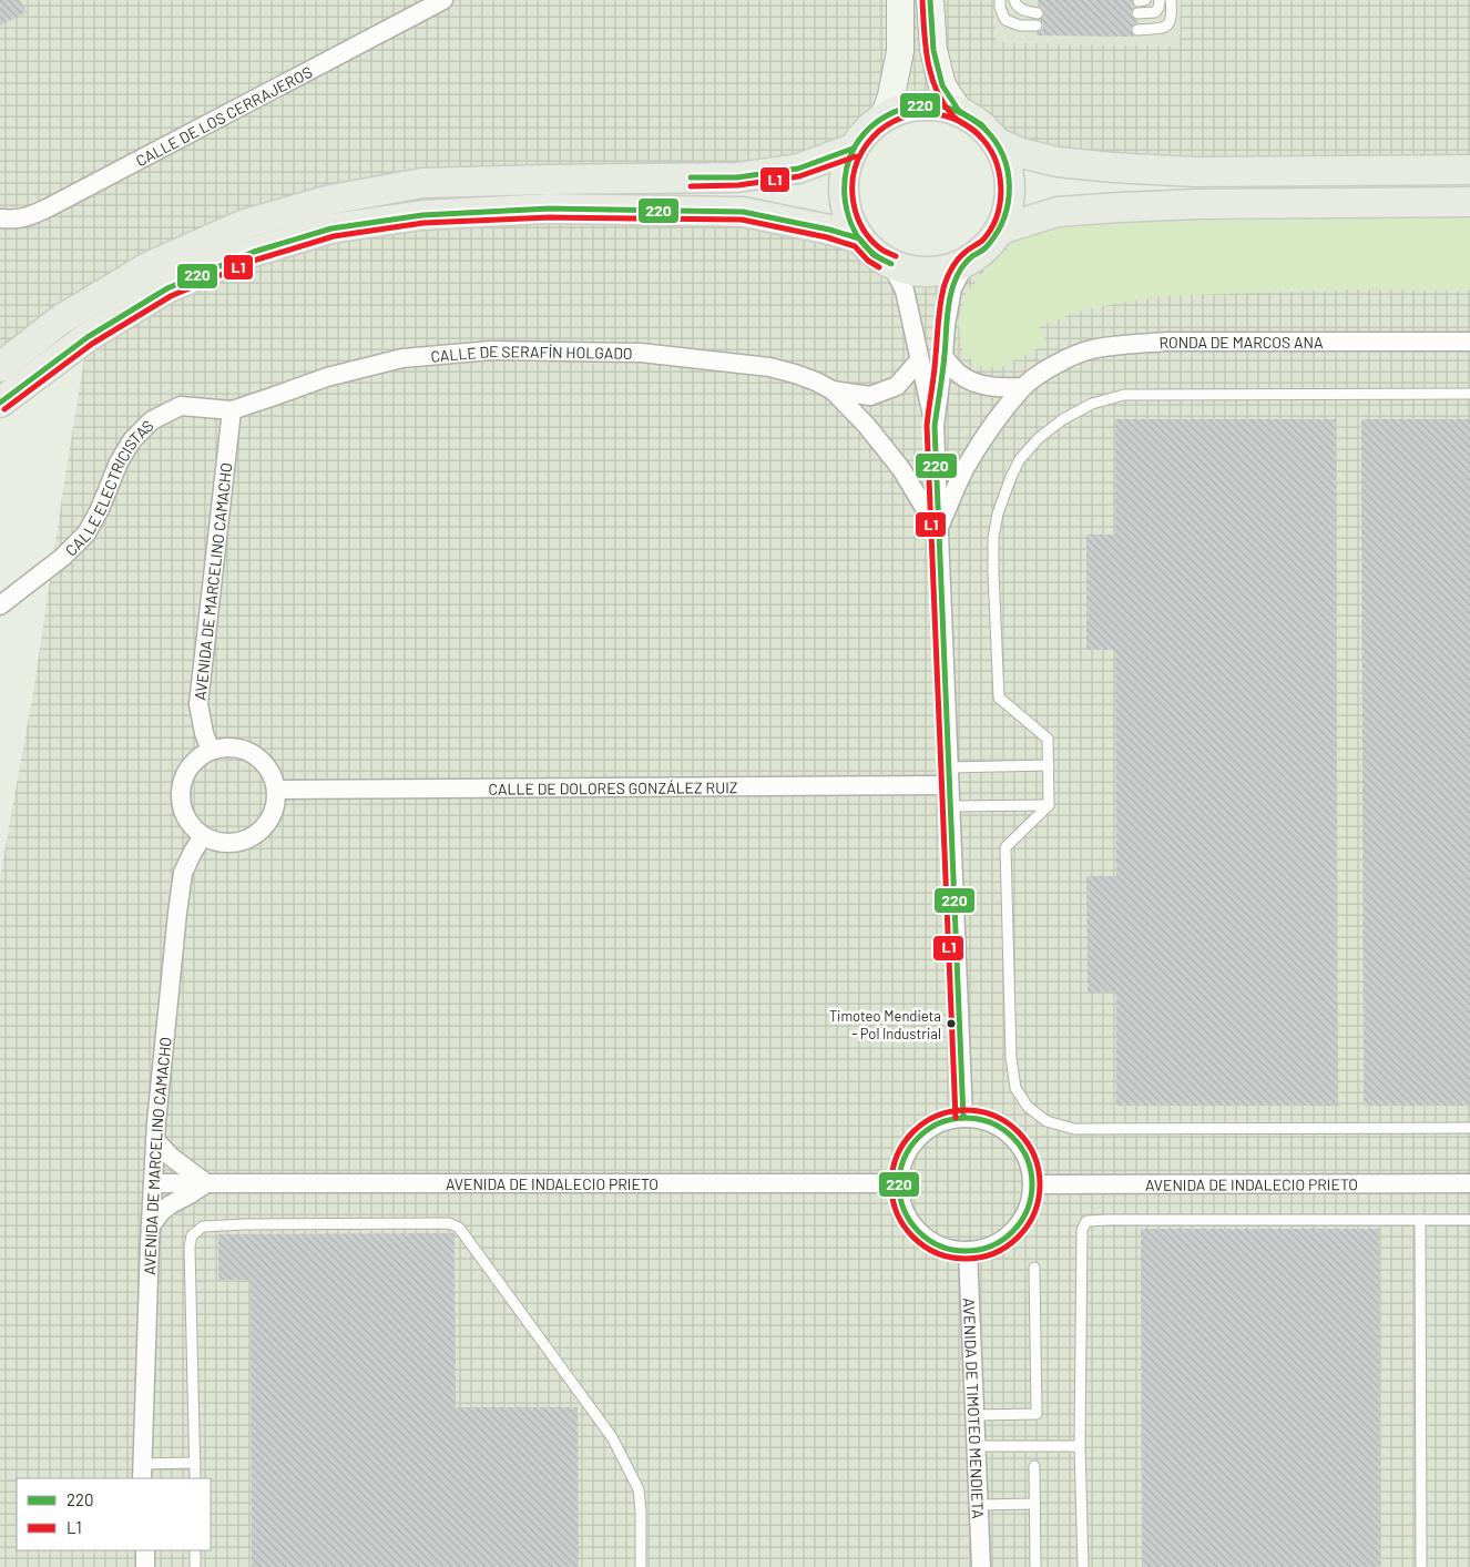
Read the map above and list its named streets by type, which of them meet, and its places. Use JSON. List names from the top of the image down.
{
  "streets": {
    "street": [
      "CALLE DE LOS CERRAJEROS",
      "RONDA DE MARCOS ANA",
      "CALLE DE SERAFÍN HOLGADO",
      "CALLE ELECTRICISTAS",
      "AVENIDA DE MARCELINO CAMACHO",
      "CALLE DE DOLORES GONZÁLEZ RUIZ",
      "AVENIDA DE INDALECIO PRIETO",
      "AVENIDA DE TIMOTEO MENDIETA"
    ]
  },
  "crossings": [
    ["RONDA DE MARCOS ANA", "CALLE DE SERAFÍN HOLGADO"],
    ["CALLE DE SERAFÍN HOLGADO", "CALLE ELECTRICISTAS"],
    ["CALLE DE SERAFÍN HOLGADO", "AVENIDA DE MARCELINO CAMACHO"],
    ["CALLE ELECTRICISTAS", "AVENIDA DE MARCELINO CAMACHO"],
    ["AVENIDA DE MARCELINO CAMACHO", "CALLE DE DOLORES GONZÁLEZ RUIZ"],
    ["AVENIDA DE MARCELINO CAMACHO", "AVENIDA DE INDALECIO PRIETO"],
    ["AVENIDA DE INDALECIO PRIETO", "AVENIDA DE TIMOTEO MENDIETA"]
  ],
  "places": ["Timoteo Mendieta - Pol Industrial"],
  "lines": ["transit line 220", "transit line L1"],
  "legend": ["220", "L1"]
}
